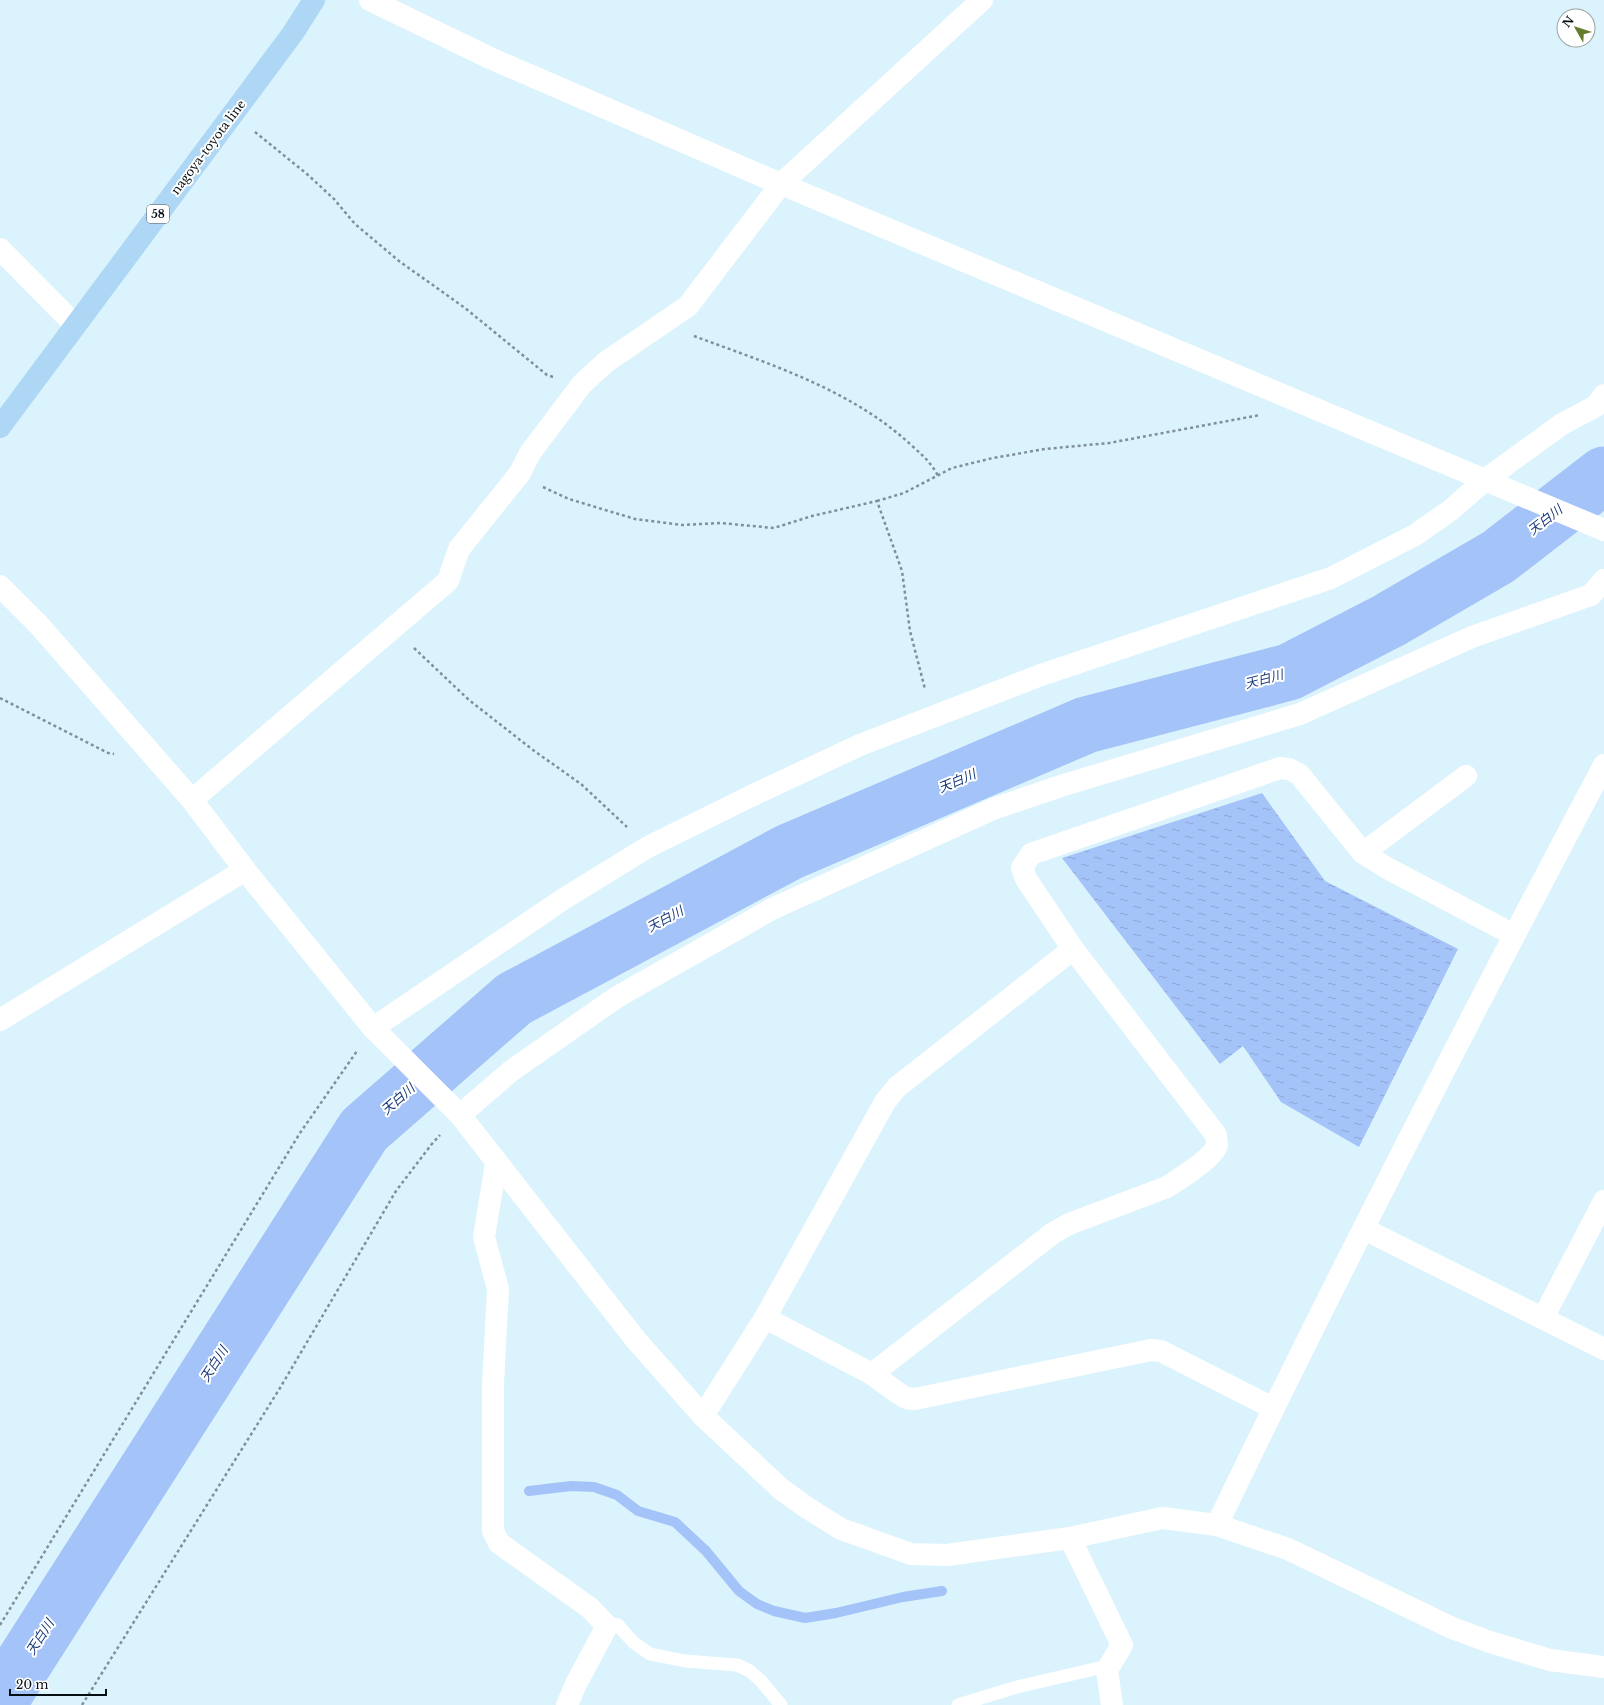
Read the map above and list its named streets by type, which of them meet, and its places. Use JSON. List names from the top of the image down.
{
  "streets": {
    "main road": ["nagoya-toyota line", "58"]
  },
  "water": ["天白川"],
  "scale_bar": "20 m",
  "north": "top left"
}
